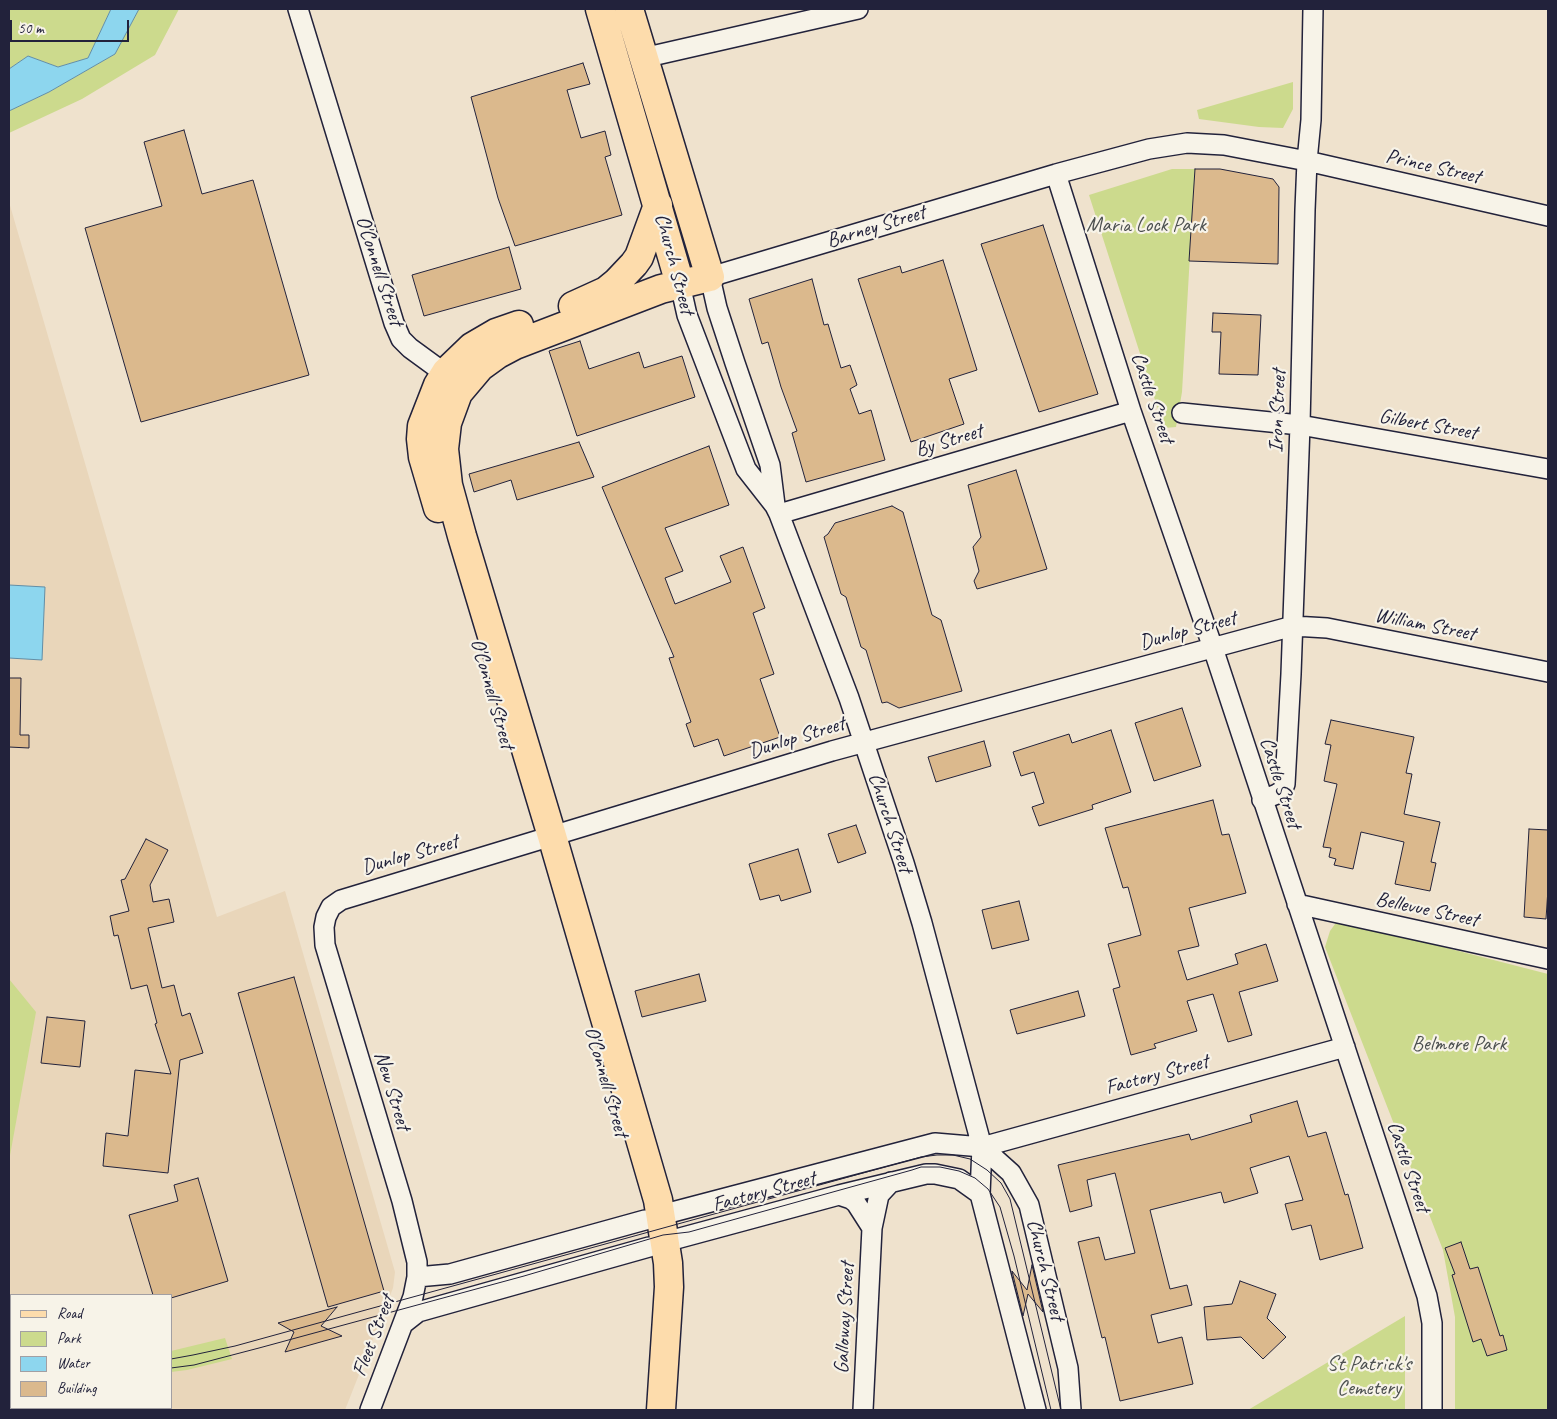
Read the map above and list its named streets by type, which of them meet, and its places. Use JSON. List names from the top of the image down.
{
  "streets": {
    "main road": ["Barney Street", "Church Street", "O'Connell Street"],
    "street": [
      "Prince Street",
      "Castle Street",
      "Iron Street",
      "Gilbert Street",
      "By Street",
      "William Street",
      "Dunlop Street",
      "Bellevue Street",
      "Factory Street",
      "New Street",
      "Galloway Street",
      "Fleet Street"
    ]
  },
  "crossings": [
    ["Prince Street", "Barney Street"],
    ["Prince Street", "Iron Street"],
    ["Barney Street", "Church Street"],
    ["Barney Street", "O'Connell Street"],
    ["Barney Street", "Castle Street"],
    ["Barney Street", "Iron Street"],
    ["Church Street", "By Street"],
    ["Church Street", "Dunlop Street"],
    ["Church Street", "Factory Street"],
    ["O'Connell Street", "Dunlop Street"],
    ["O'Connell Street", "Factory Street"],
    ["Castle Street", "Iron Street"],
    ["Castle Street", "By Street"],
    ["Castle Street", "Dunlop Street"],
    ["Castle Street", "Bellevue Street"],
    ["Castle Street", "Factory Street"],
    ["Iron Street", "Gilbert Street"],
    ["Iron Street", "William Street"],
    ["Iron Street", "Dunlop Street"],
    ["William Street", "Dunlop Street"],
    ["Dunlop Street", "New Street"],
    ["Factory Street", "New Street"],
    ["Factory Street", "Galloway Street"],
    ["Factory Street", "Fleet Street"],
    ["New Street", "Fleet Street"]
  ],
  "parks": ["Maria Lock Park", "Belmore Park", "St Patrick's Cemetery"],
  "legend": [
    "Road",
    "Park",
    "Water",
    "Building"
  ],
  "scale_bar": "50 m"
}
